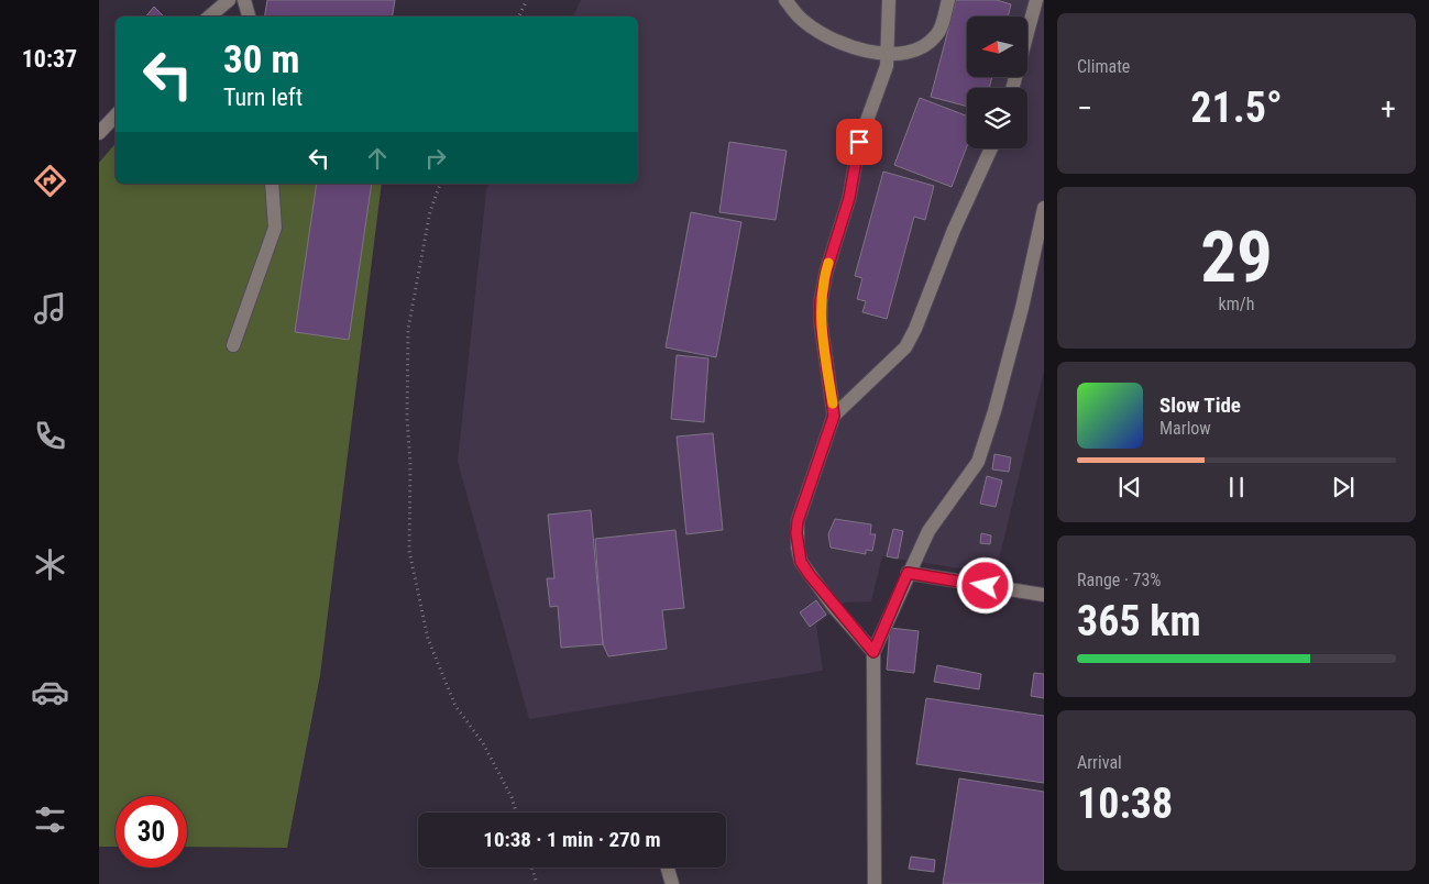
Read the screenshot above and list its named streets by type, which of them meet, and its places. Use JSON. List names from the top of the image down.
{
  "north": "left",
  "page": {
    "tabs": "10:37",
    "tile": [
      "Climate",
      ["29", "km/h"],
      ["Range · 73%", "365 km"],
      ["Arrival", "10:38"]
    ],
    "turn": ["30 m", "Turn left"],
    "heat": ["−", "21.5°", "+"],
    "song": ["Slow Tide", "Marlow"],
    "limit": "30",
    "trip": "10:38 · 1 min · 270 m"
  }
}
